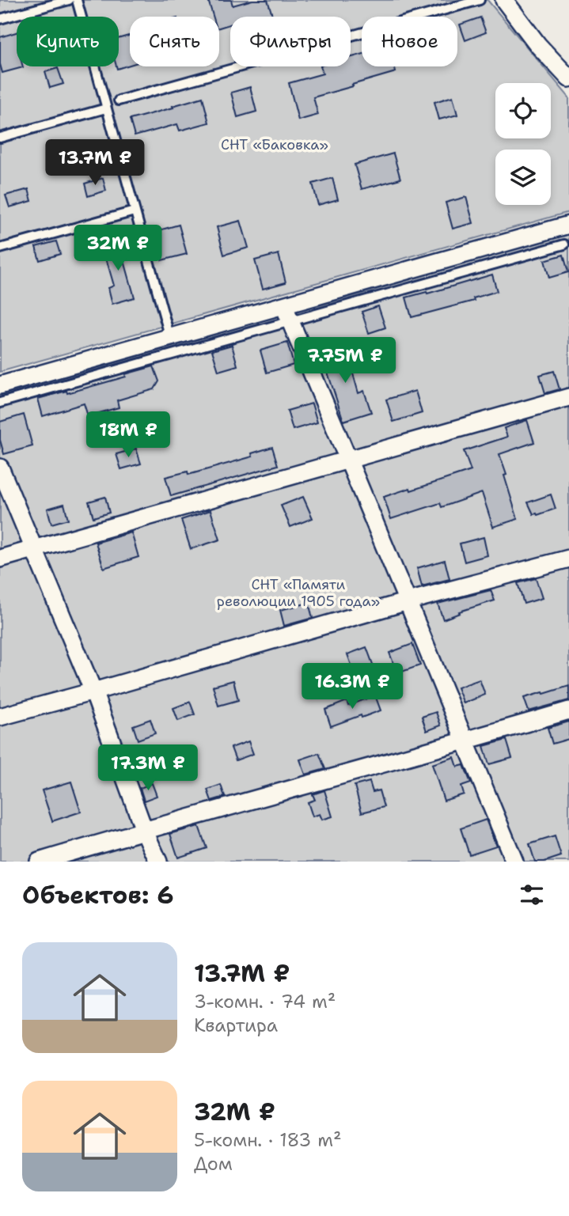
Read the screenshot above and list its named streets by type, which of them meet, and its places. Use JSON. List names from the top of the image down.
{
  "parks": ["СНТ «Баковка»", "СНТ «Памяти революции 1905 года»"],
  "page": {
    "chip": [
      "Купить",
      "Снять",
      "Фильтры",
      "Новое"
    ],
    "price": [
      "13.7M ₽",
      "32M ₽",
      "7.75M ₽",
      "18M ₽",
      "16.3M ₽",
      "17.3M ₽"
    ],
    "heading": "Объектов: 6",
    "list": [
      {
        "name": "13.7M ₽",
        "note": "3-комн. · 74 m² · Квартира"
      },
      {
        "name": "32M ₽",
        "note": "5-комн. · 183 m² · Дом"
      }
    ]
  }
}
